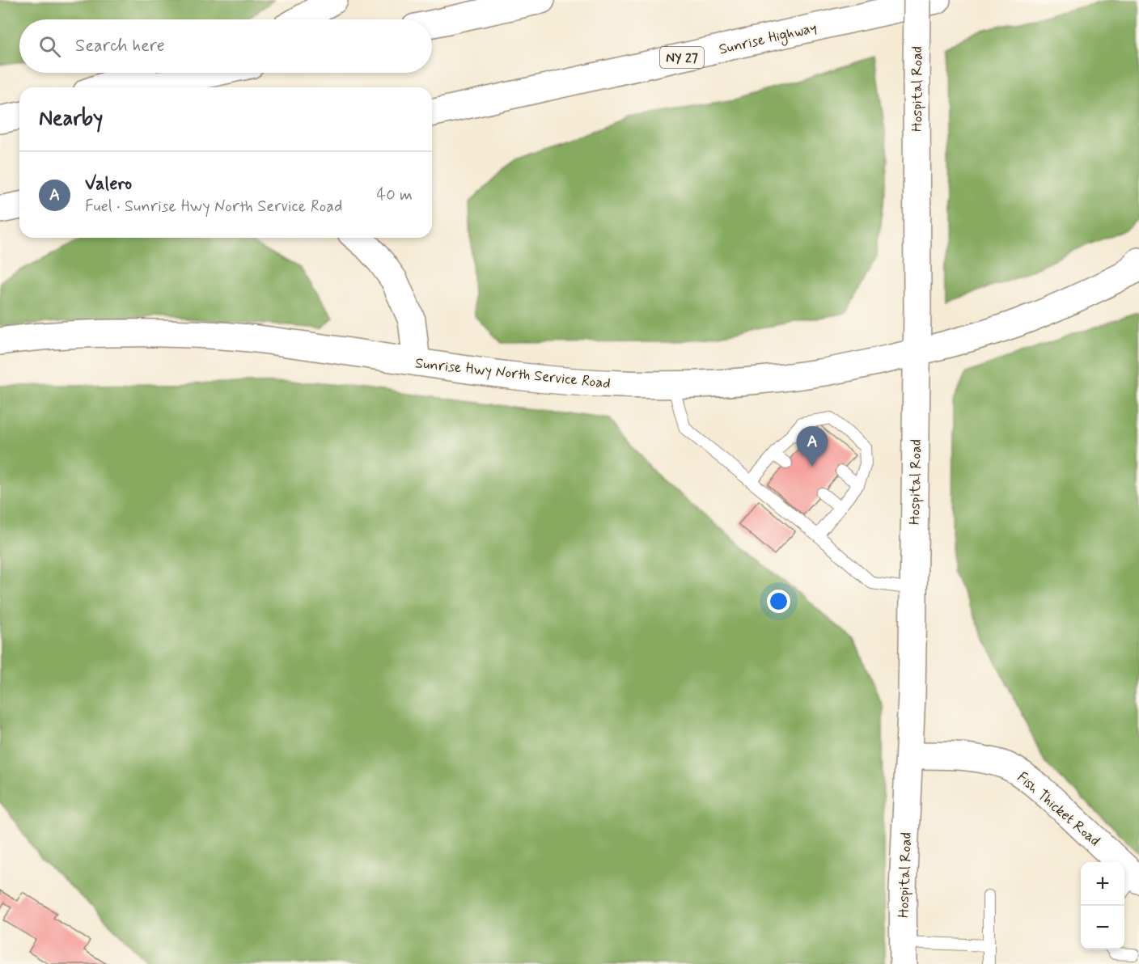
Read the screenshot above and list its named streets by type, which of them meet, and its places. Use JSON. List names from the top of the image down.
{
  "streets": {
    "main road": [
      "Sunrise Highway",
      "NY 27",
      "Hospital Road",
      "Sunrise Hwy North Service Road",
      "Fish Thicket Road"
    ]
  },
  "crossings": [
    ["Hospital Road", "Sunrise Hwy North Service Road"],
    ["Hospital Road", "Fish Thicket Road"]
  ],
  "page": {
    "search": "Search here",
    "heading": "Nearby",
    "list": [
      {
        "mark": "A",
        "name": "Valero",
        "note": "Fuel · Sunrise Hwy North Service Road",
        "value": "40 m"
      }
    ],
    "pins": "A",
    "map_buttons": ["+", "−"]
  }
}
